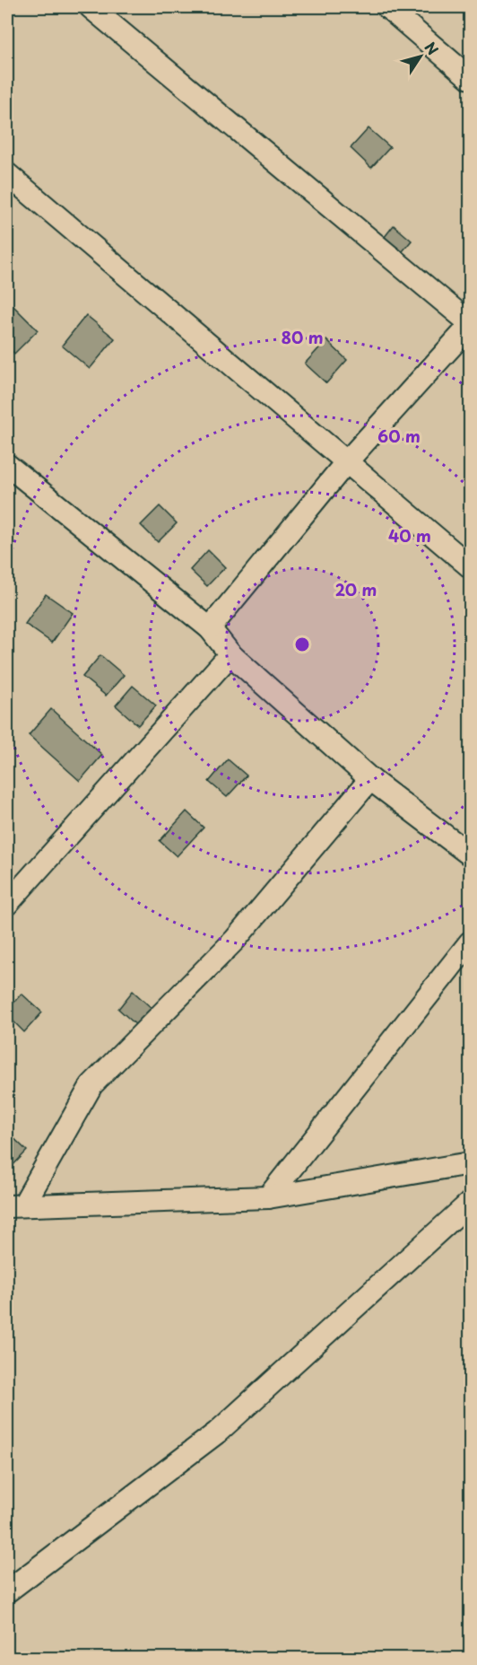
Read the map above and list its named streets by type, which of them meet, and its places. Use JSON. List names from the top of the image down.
{
  "north": "top right",
  "rings": [
    "80 m",
    "60 m",
    "40 m",
    "20 m"
  ]
}
